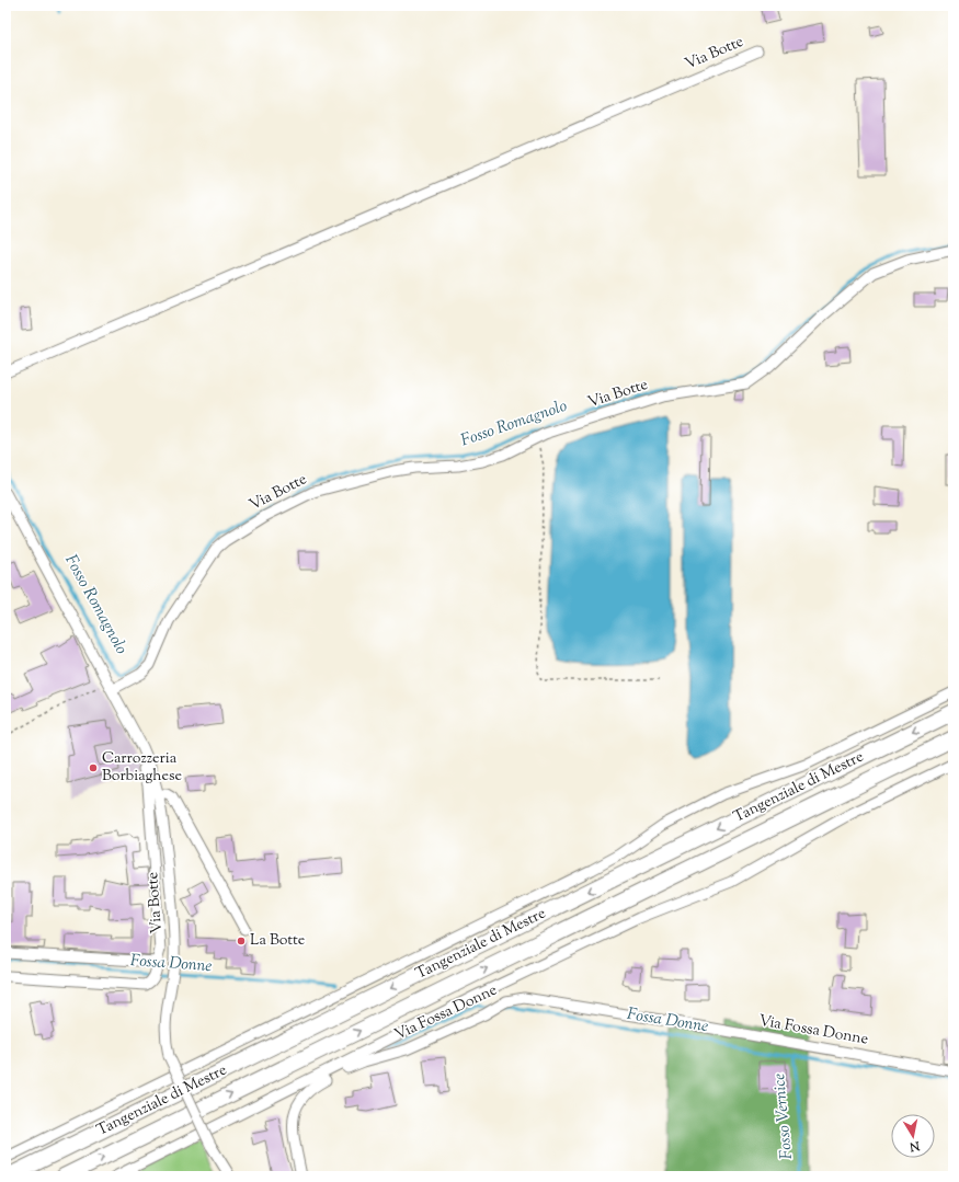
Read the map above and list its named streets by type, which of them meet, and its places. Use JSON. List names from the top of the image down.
{
  "streets": {
    "highway": ["Tangenziale di Mestre"],
    "street": ["Via Botte", "Via Fossa Donne"]
  },
  "water": ["Fosso Romagnolo", "Fossa Donne", "Fosso Vernice"],
  "places": ["Carrozzeria Borbiaghese", "La Botte"],
  "north": "bottom"
}
